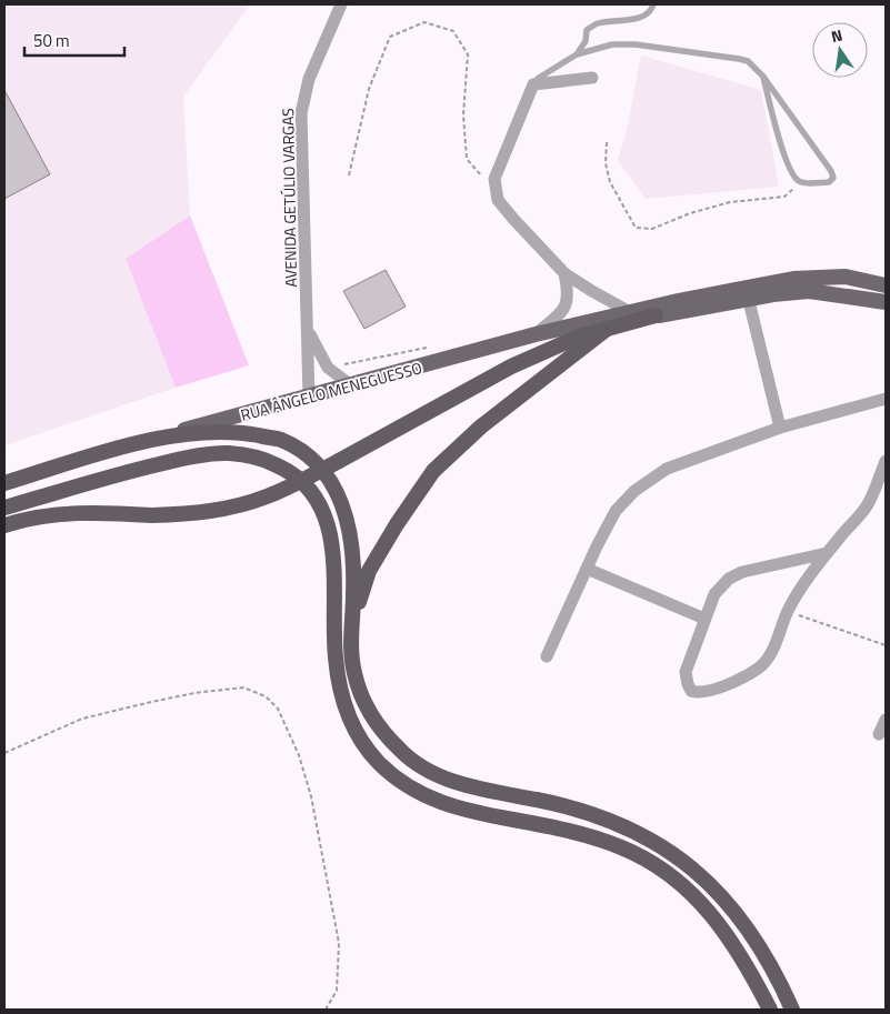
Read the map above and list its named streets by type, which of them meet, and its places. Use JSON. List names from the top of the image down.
{
  "streets": {
    "main road": ["RUA ÂNGELO MENEGUESSO"],
    "street": ["AVENIDA GETÚLIO VARGAS"]
  },
  "crossings": [
    ["AVENIDA GETÚLIO VARGAS", "RUA ÂNGELO MENEGUESSO"]
  ],
  "scale_bar": "50 m",
  "north": "top"
}
